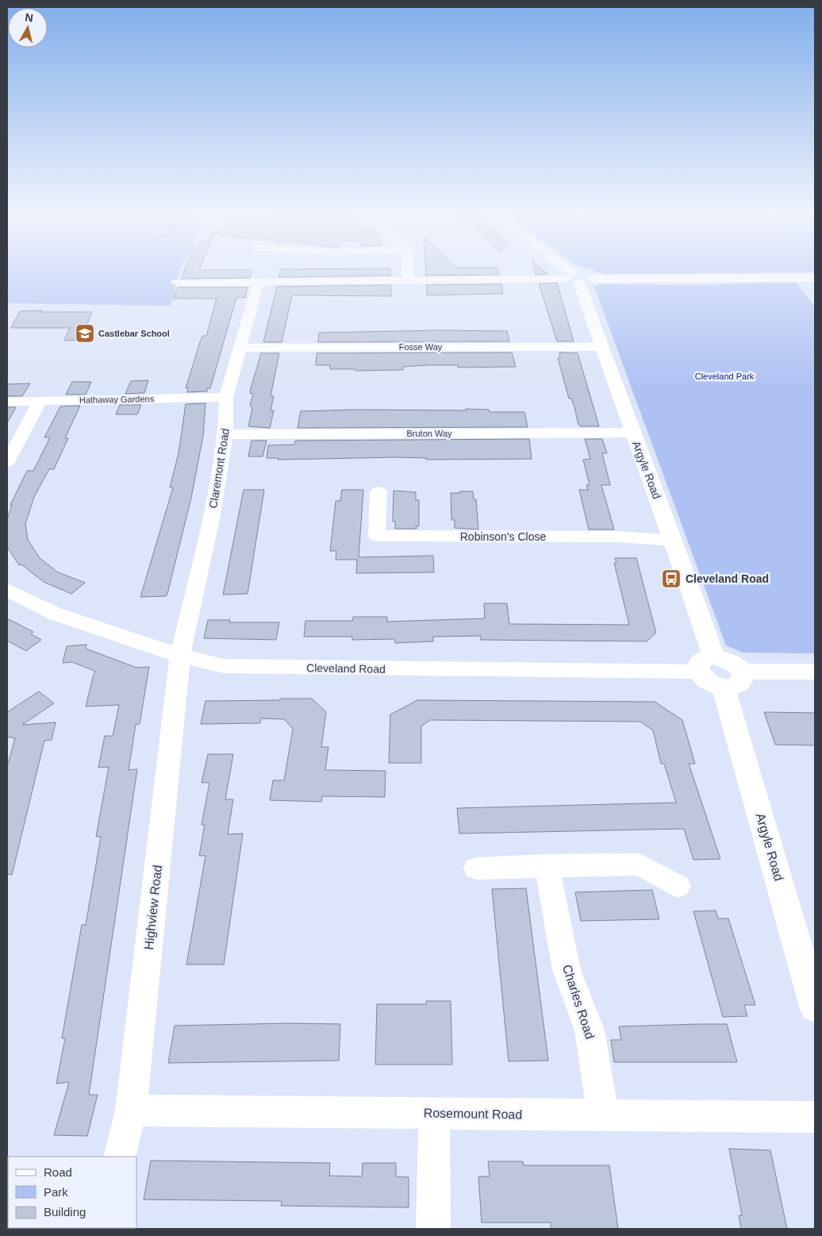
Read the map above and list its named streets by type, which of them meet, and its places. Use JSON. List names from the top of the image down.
{
  "streets": {
    "main road": ["Argyle Road"],
    "street": [
      "Fosse Way",
      "Hathaway Gardens",
      "Bruton Way",
      "Claremont Road",
      "Robinson's Close",
      "Cleveland Road",
      "Highview Road",
      "Charles Road",
      "Rosemount Road"
    ]
  },
  "crossings": [
    ["Fosse Way", "Claremont Road"],
    ["Fosse Way", "Argyle Road"],
    ["Hathaway Gardens", "Claremont Road"],
    ["Bruton Way", "Claremont Road"],
    ["Bruton Way", "Argyle Road"],
    ["Claremont Road", "Cleveland Road"],
    ["Claremont Road", "Highview Road"],
    ["Argyle Road", "Robinson's Close"],
    ["Argyle Road", "Cleveland Road"],
    ["Cleveland Road", "Highview Road"],
    ["Highview Road", "Rosemount Road"],
    ["Charles Road", "Rosemount Road"]
  ],
  "parks": ["Cleveland Park"],
  "places": {
    "school or university": ["Castlebar School"],
    "bus stop": ["Cleveland Road"]
  },
  "legend": ["Road", "Park", "Building"],
  "north": "top"
}
